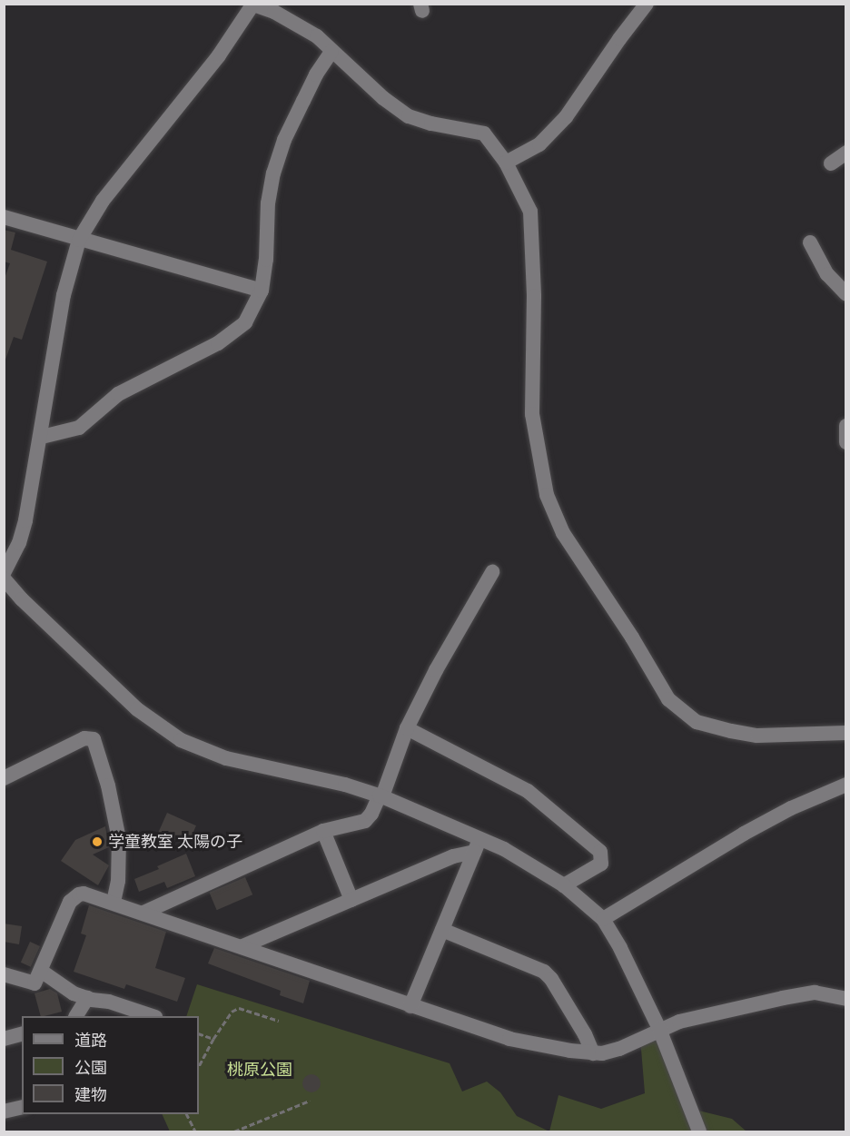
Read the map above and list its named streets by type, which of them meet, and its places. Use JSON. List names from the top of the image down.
{
  "parks": ["桃原公園"],
  "places": ["学童教室 太陽の子"],
  "legend": ["道路", "公園", "建物"]
}
